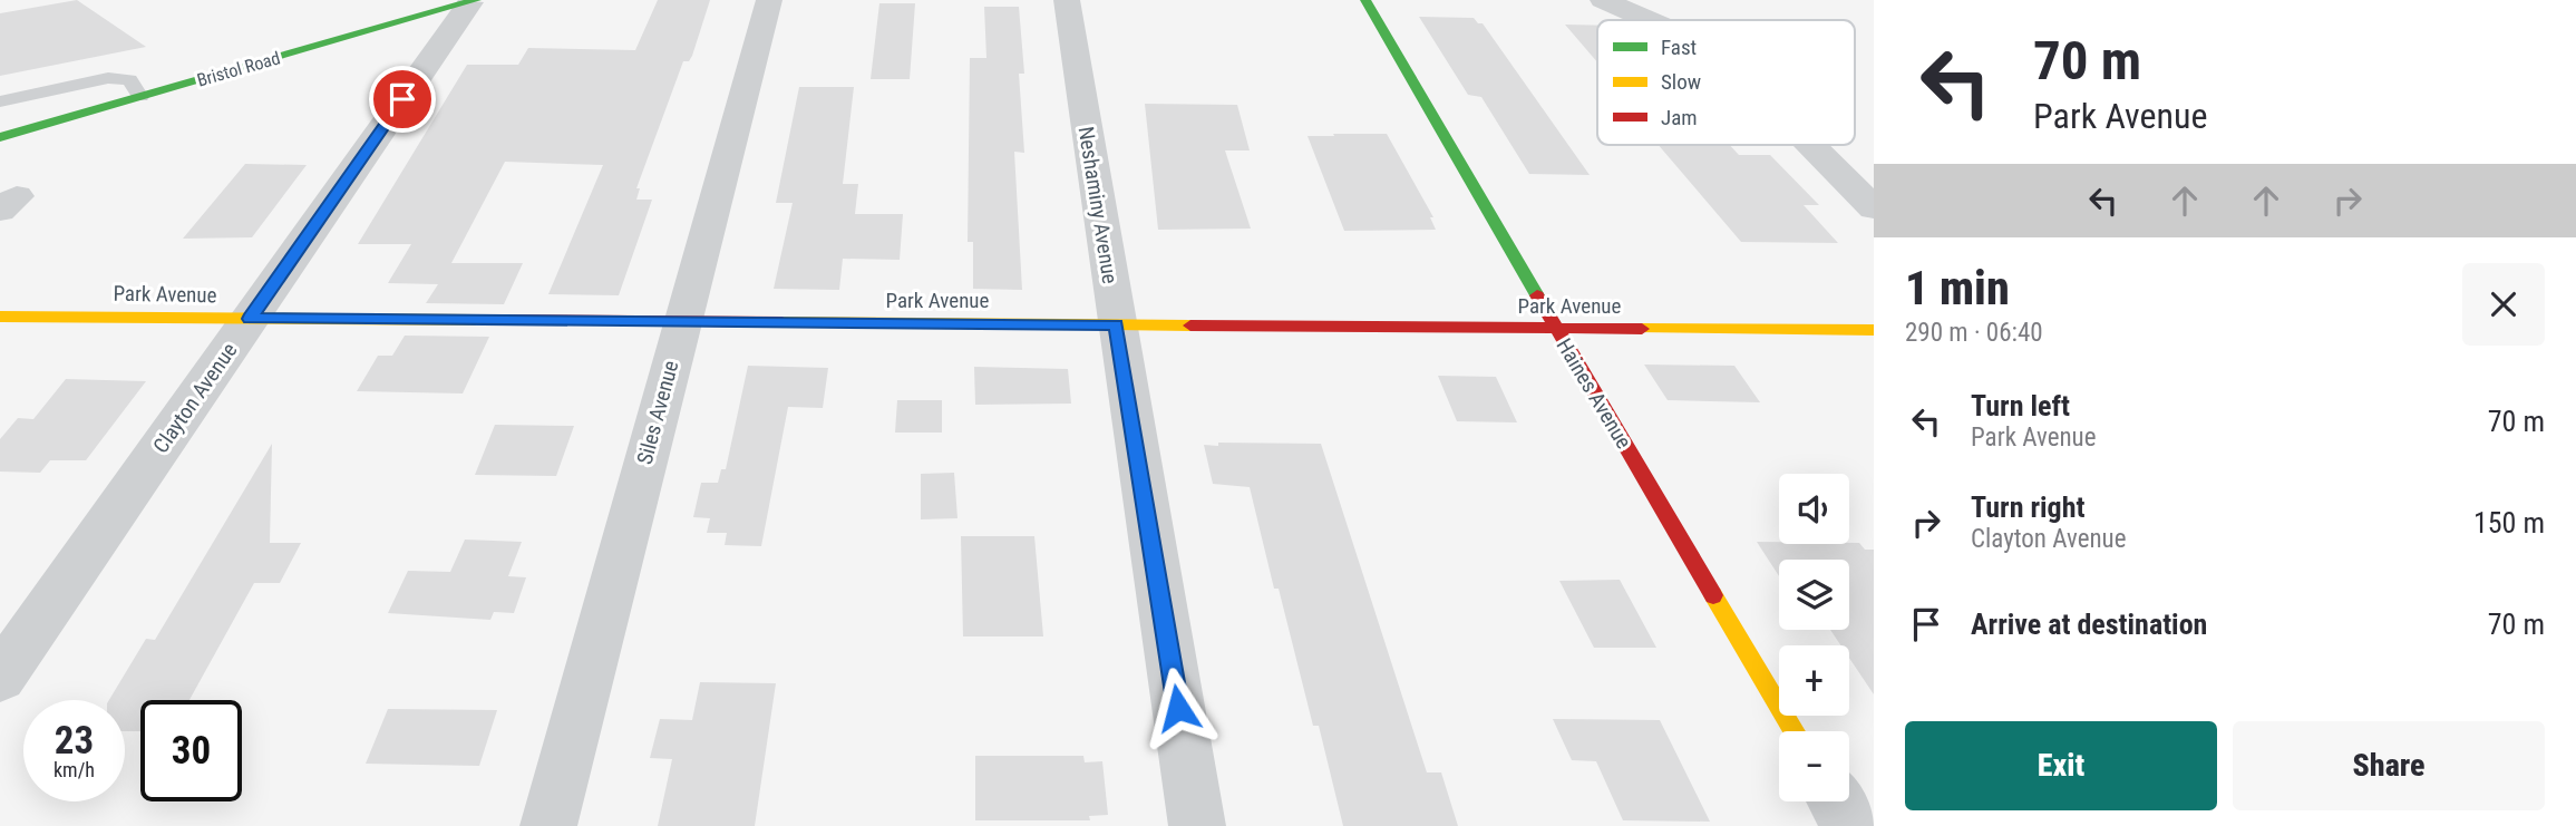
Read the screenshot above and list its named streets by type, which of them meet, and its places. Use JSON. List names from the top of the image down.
{
  "streets": {
    "street": [
      "Bristol Road",
      "Neshaminy Avenue",
      "Park Avenue",
      "Haines Avenue",
      "Clayton Avenue",
      "Siles Avenue"
    ]
  },
  "crossings": [
    ["Bristol Road", "Clayton Avenue"],
    ["Neshaminy Avenue", "Park Avenue"],
    ["Park Avenue", "Haines Avenue"],
    ["Park Avenue", "Clayton Avenue"],
    ["Park Avenue", "Siles Avenue"]
  ],
  "legend": ["Fast", "Slow", "Jam"],
  "page": {
    "turn": ["70 m", "Park Avenue"],
    "heading": ["1 min", "290 m · 06:40"],
    "list": [
      {
        "name": "Turn left",
        "note": "Park Avenue",
        "value": "70 m"
      },
      {
        "name": "Turn right",
        "note": "Clayton Avenue",
        "value": "150 m"
      },
      {
        "name": "Arrive at destination",
        "value": "70 m"
      }
    ],
    "map_buttons": ["+", "−"],
    "speed": "23 km/h",
    "limit": "30",
    "buttons": ["Exit", "Share"]
  }
}
